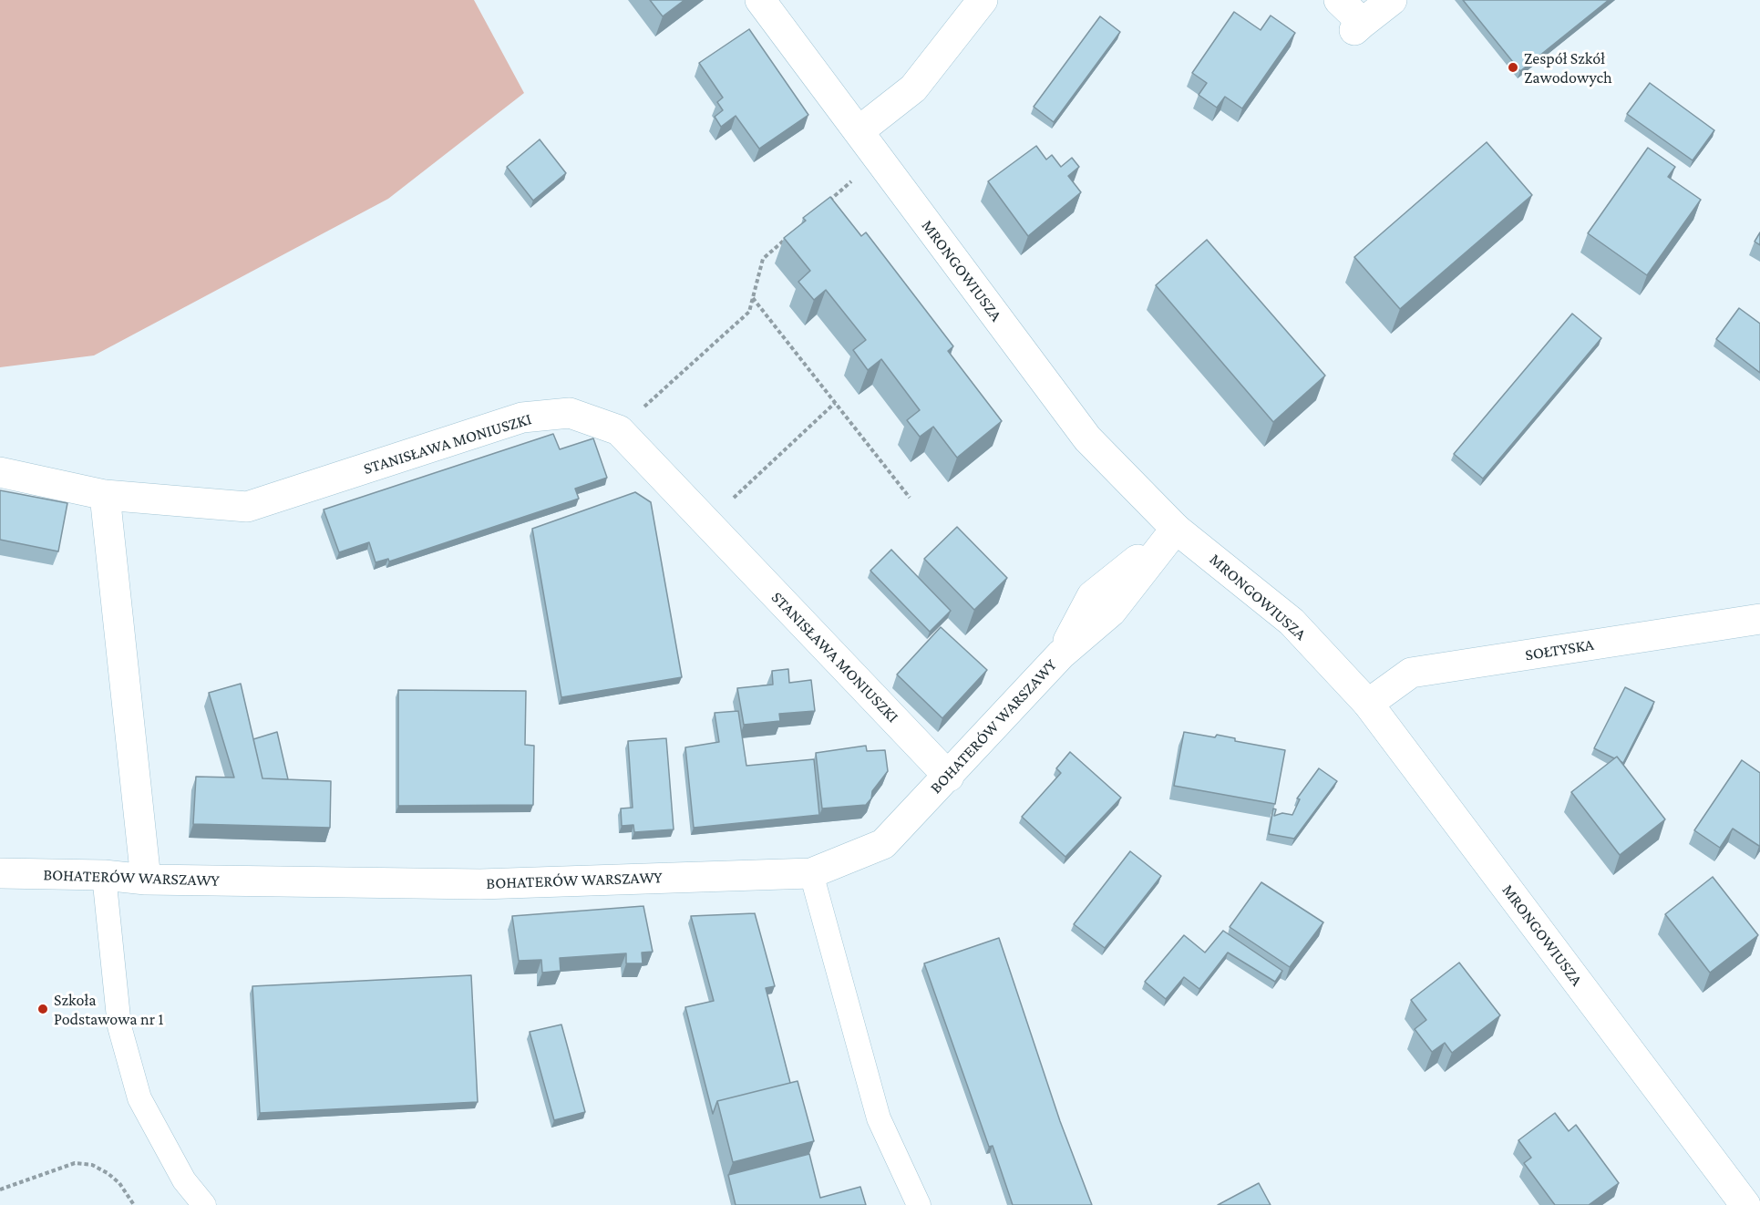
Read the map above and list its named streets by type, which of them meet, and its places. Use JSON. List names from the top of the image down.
{
  "streets": {
    "street": [
      "MRONGOWIUSZA",
      "STANISŁAWA MONIUSZKI",
      "SOŁTYSKA",
      "BOHATERÓW WARSZAWY"
    ]
  },
  "crossings": [
    ["MRONGOWIUSZA", "SOŁTYSKA"],
    ["MRONGOWIUSZA", "BOHATERÓW WARSZAWY"],
    ["STANISŁAWA MONIUSZKI", "BOHATERÓW WARSZAWY"]
  ],
  "places": ["Zespół Szkół Zawodowych", "Szkoła Podstawowa nr 1"]
}
